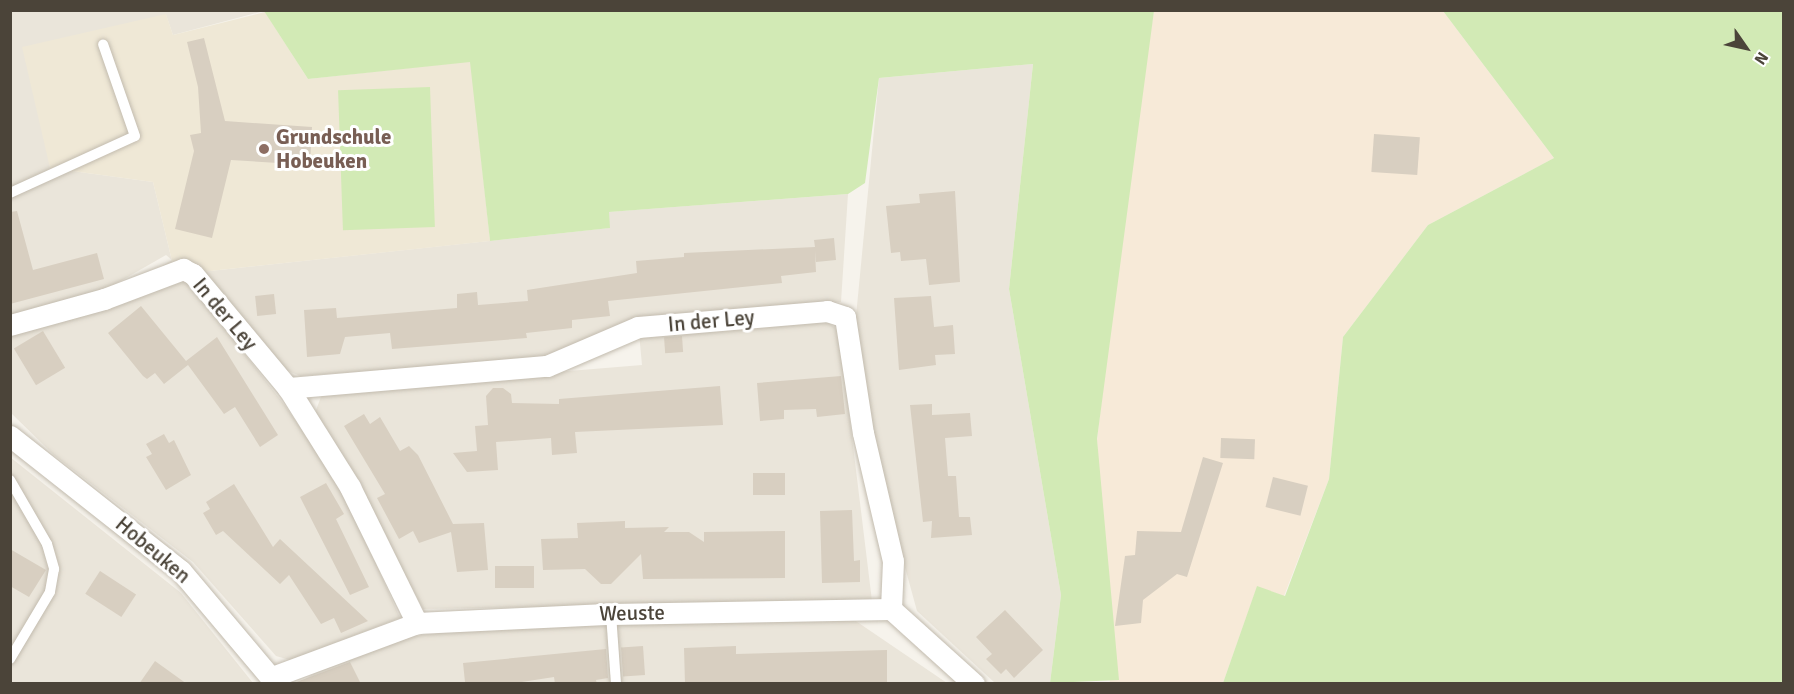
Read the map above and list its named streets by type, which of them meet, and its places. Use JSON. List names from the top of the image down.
{
  "streets": {
    "street": ["In der Ley", "Hobeuken", "Weuste"]
  },
  "crossings": [
    ["In der Ley", "Weuste"],
    ["Hobeuken", "Weuste"]
  ],
  "places": ["Grundschule Hobeuken"],
  "north": "bottom right"
}
